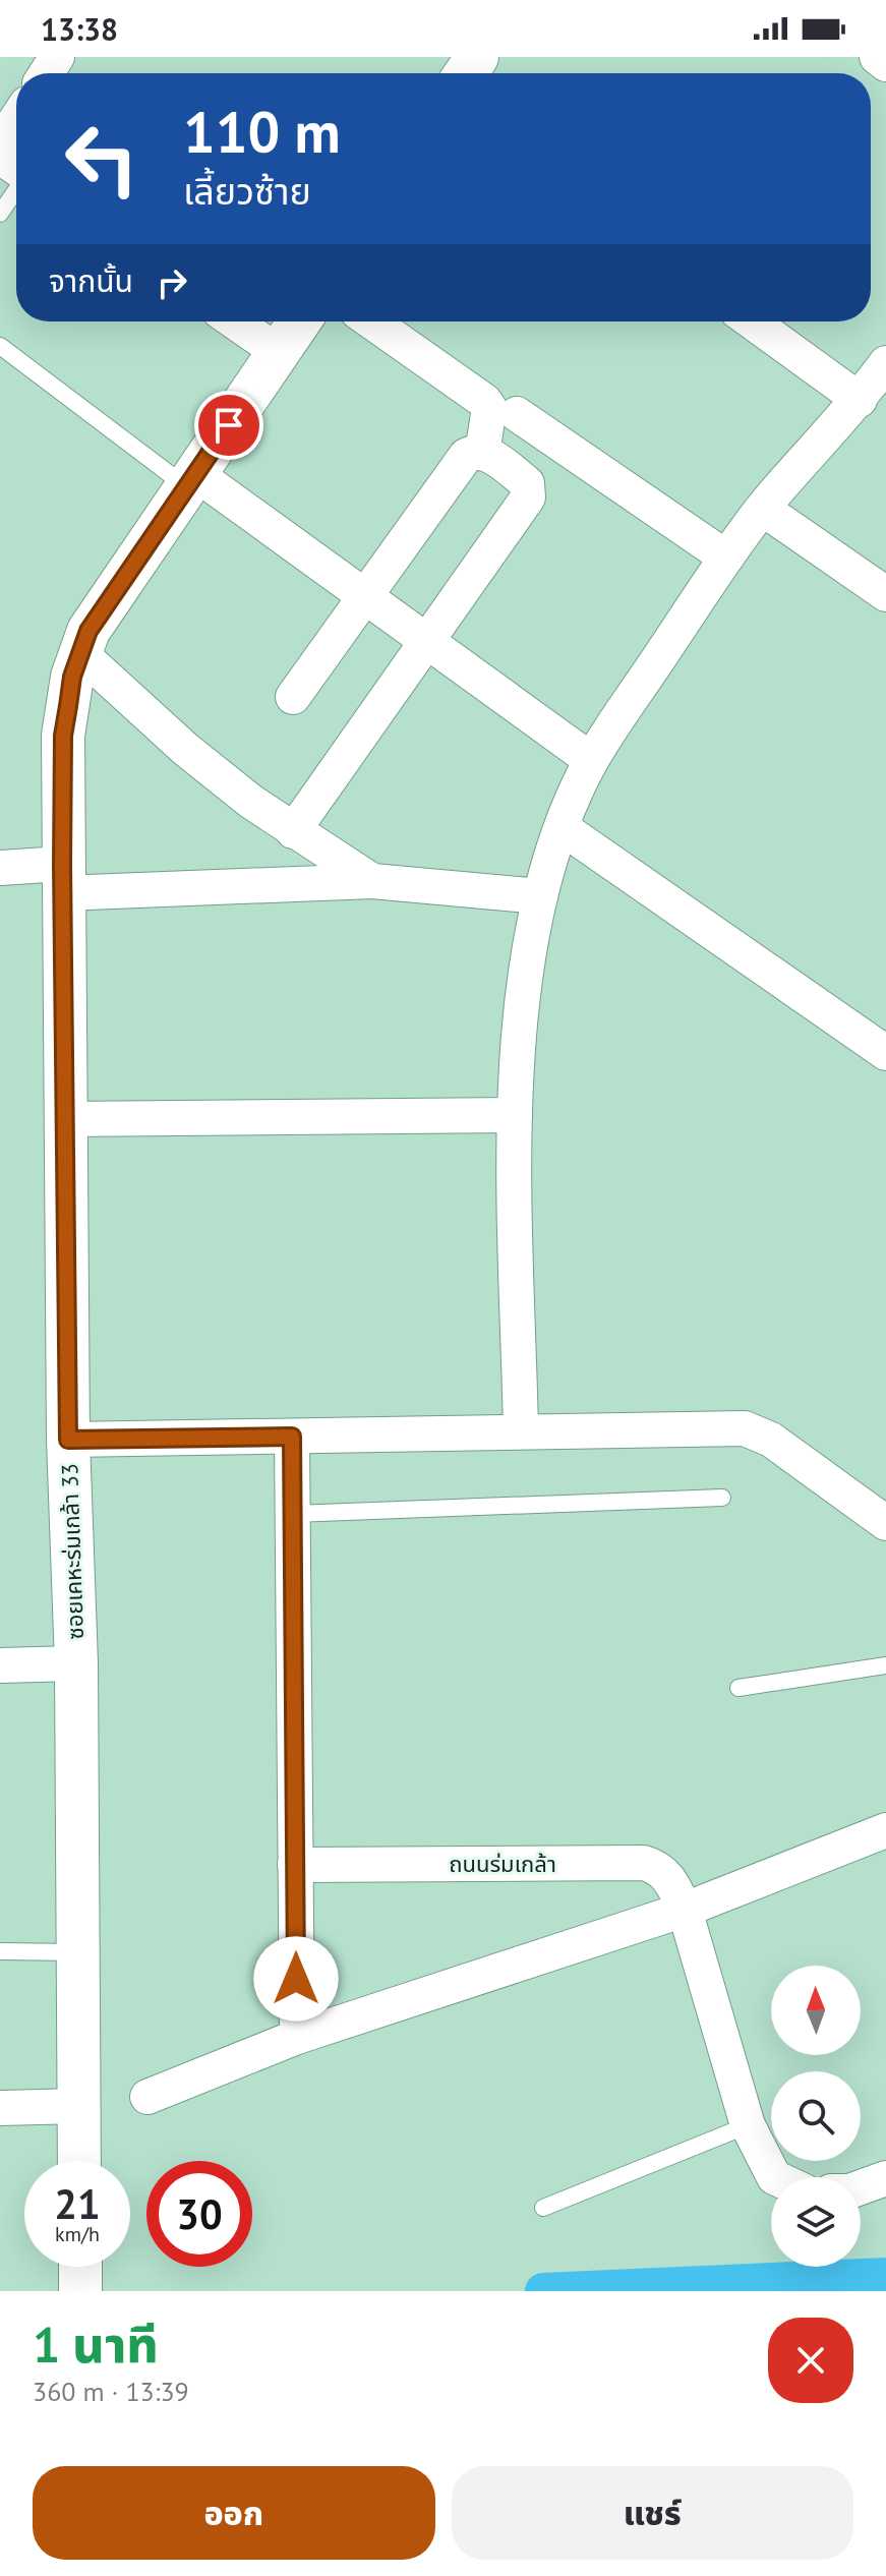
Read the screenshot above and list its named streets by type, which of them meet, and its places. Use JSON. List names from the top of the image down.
{
  "streets": {
    "street": ["ซอยเคหะร่มเกล้า 33", "ถนนร่มเกล้า"]
  },
  "north": "top",
  "page": {
    "status": "13:38",
    "turn": ["110 m", "เลี้ยวซ้าย"],
    "then": "จากนั้น",
    "speed": "21 km/h",
    "limit": "30",
    "heading": ["1 นาที", "360 m · 13:39"],
    "buttons": ["ออก", "แชร์"]
  }
}
